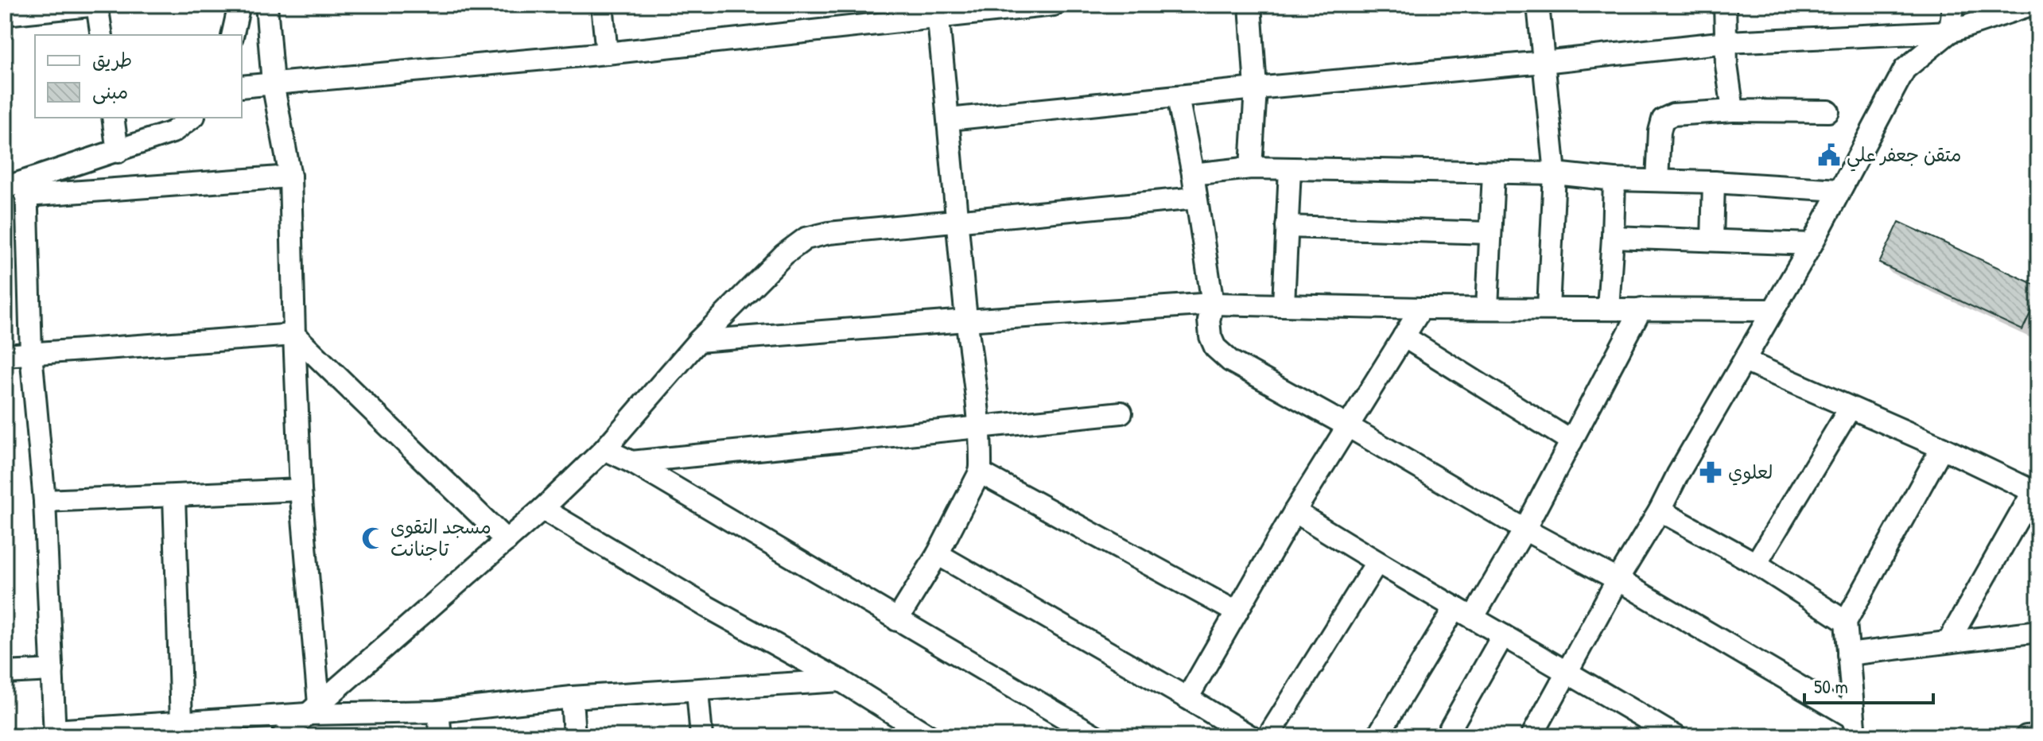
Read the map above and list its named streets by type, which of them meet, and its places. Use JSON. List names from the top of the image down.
{
  "places": {
    "public building": ["متقن جعفر علي"],
    "pharmacy": ["لعلوي"],
    "mosque": ["مسجد التقوى تاجنانت"]
  },
  "legend": ["طريق", "مبنى"],
  "scale_bar": "50 m"
}
